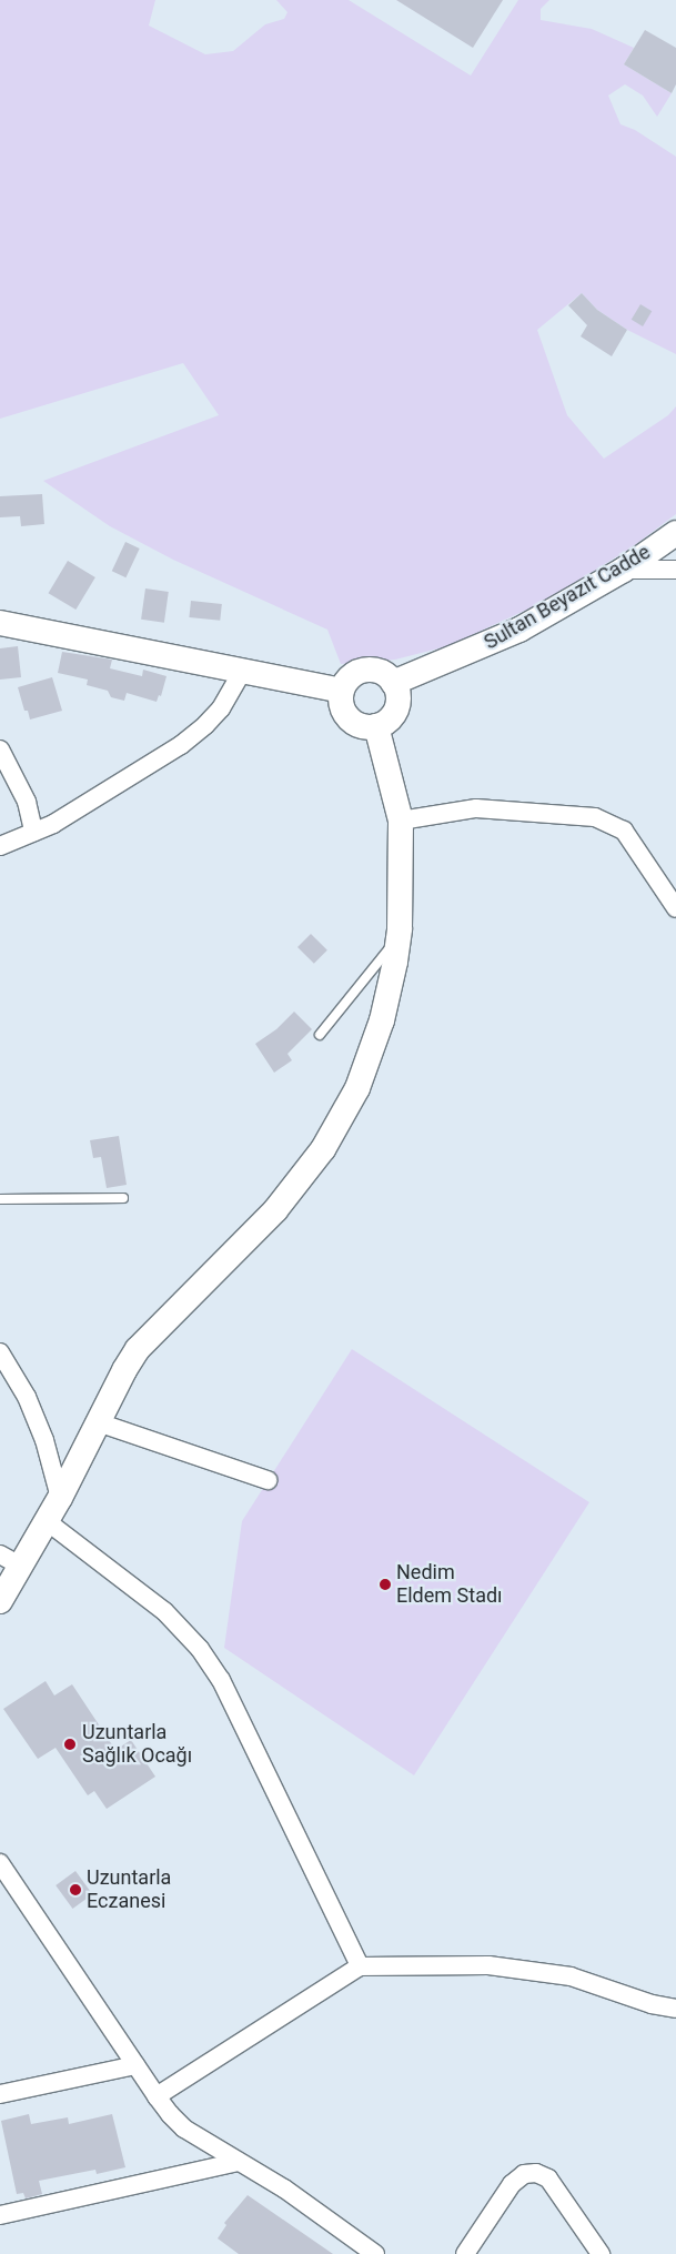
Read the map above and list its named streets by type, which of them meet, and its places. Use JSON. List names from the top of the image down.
{
  "streets": {
    "street": ["Sultan Beyazıt Cadde"]
  },
  "places": ["Nedim Eldem Stadı", "Uzuntarla Sağlık Ocağı", "Uzuntarla Eczanesi"]
}
